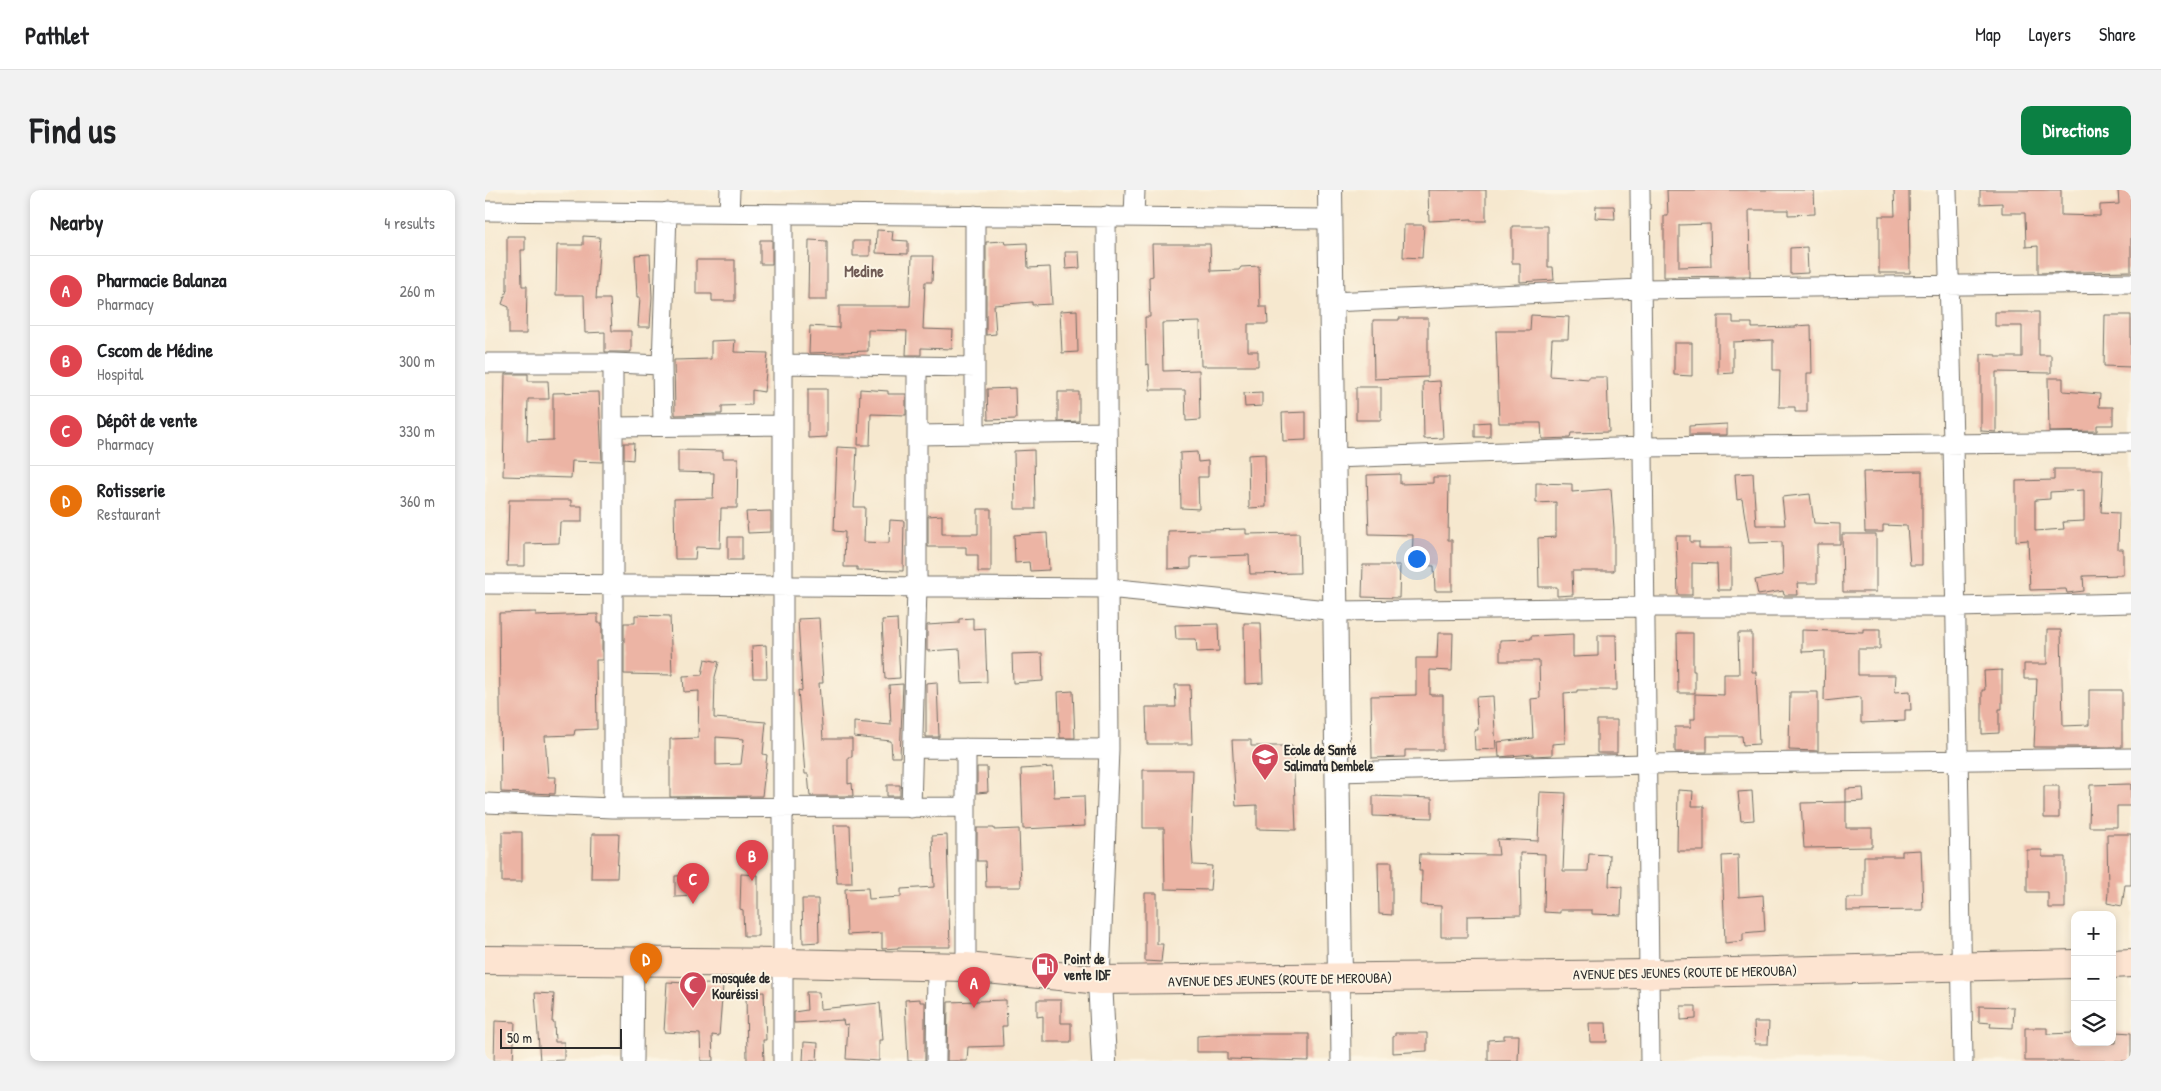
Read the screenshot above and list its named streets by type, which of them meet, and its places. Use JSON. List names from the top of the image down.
{
  "streets": {
    "main road": ["AVENUE DES JEUNES (ROUTE DE MEROUBA)"]
  },
  "districts": ["Medine"],
  "places": {
    "school or university": ["Ecole de Santé Salimata Dembele"],
    "fuel station": ["Point de vente IDF"],
    "mosque": ["mosquée de Kouréissi"]
  },
  "scale_bar": "50 m",
  "page": {
    "header": "Pathlet",
    "nav": ["Map", "Layers", "Share"],
    "buttons": "Directions",
    "title": "Find us",
    "heading": ["Nearby", "4 results"],
    "list": [
      {
        "mark": "A",
        "name": "Pharmacie Balanza",
        "note": "Pharmacy",
        "value": "260 m"
      },
      {
        "mark": "B",
        "name": "Cscom de Médine",
        "note": "Hospital",
        "value": "300 m"
      },
      {
        "mark": "C",
        "name": "Dépôt de vente",
        "note": "Pharmacy",
        "value": "330 m"
      },
      {
        "mark": "D",
        "name": "Rotisserie",
        "note": "Restaurant",
        "value": "360 m"
      }
    ],
    "pins": [
      "B",
      "C",
      "D",
      "A"
    ],
    "map_buttons": ["+", "−"],
    "scale": "50 m"
  }
}
